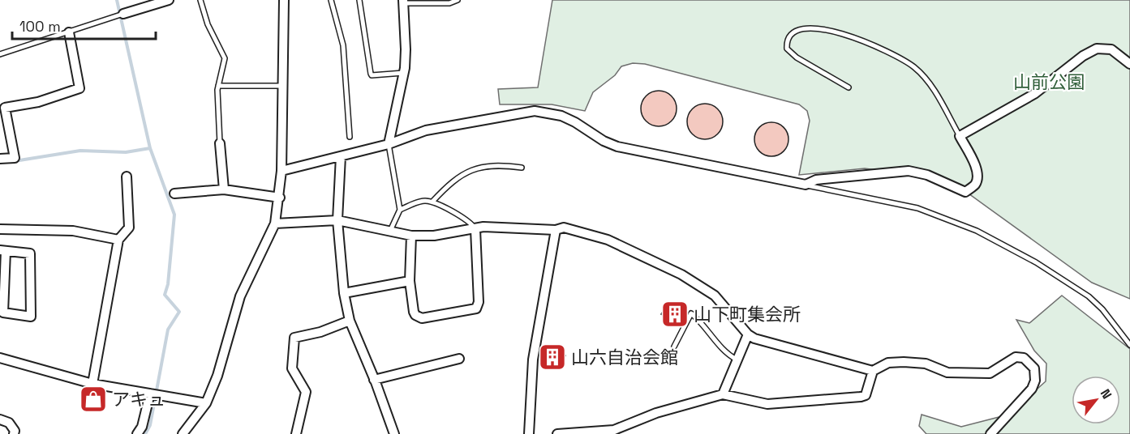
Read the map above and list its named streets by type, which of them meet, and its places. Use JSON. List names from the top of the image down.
{
  "parks": ["山前公園"],
  "places": {
    "building": ["山下町集会所", "山六自治会館"],
    "shop": ["アキュ"]
  },
  "scale_bar": "100 m",
  "north": "top right"
}
